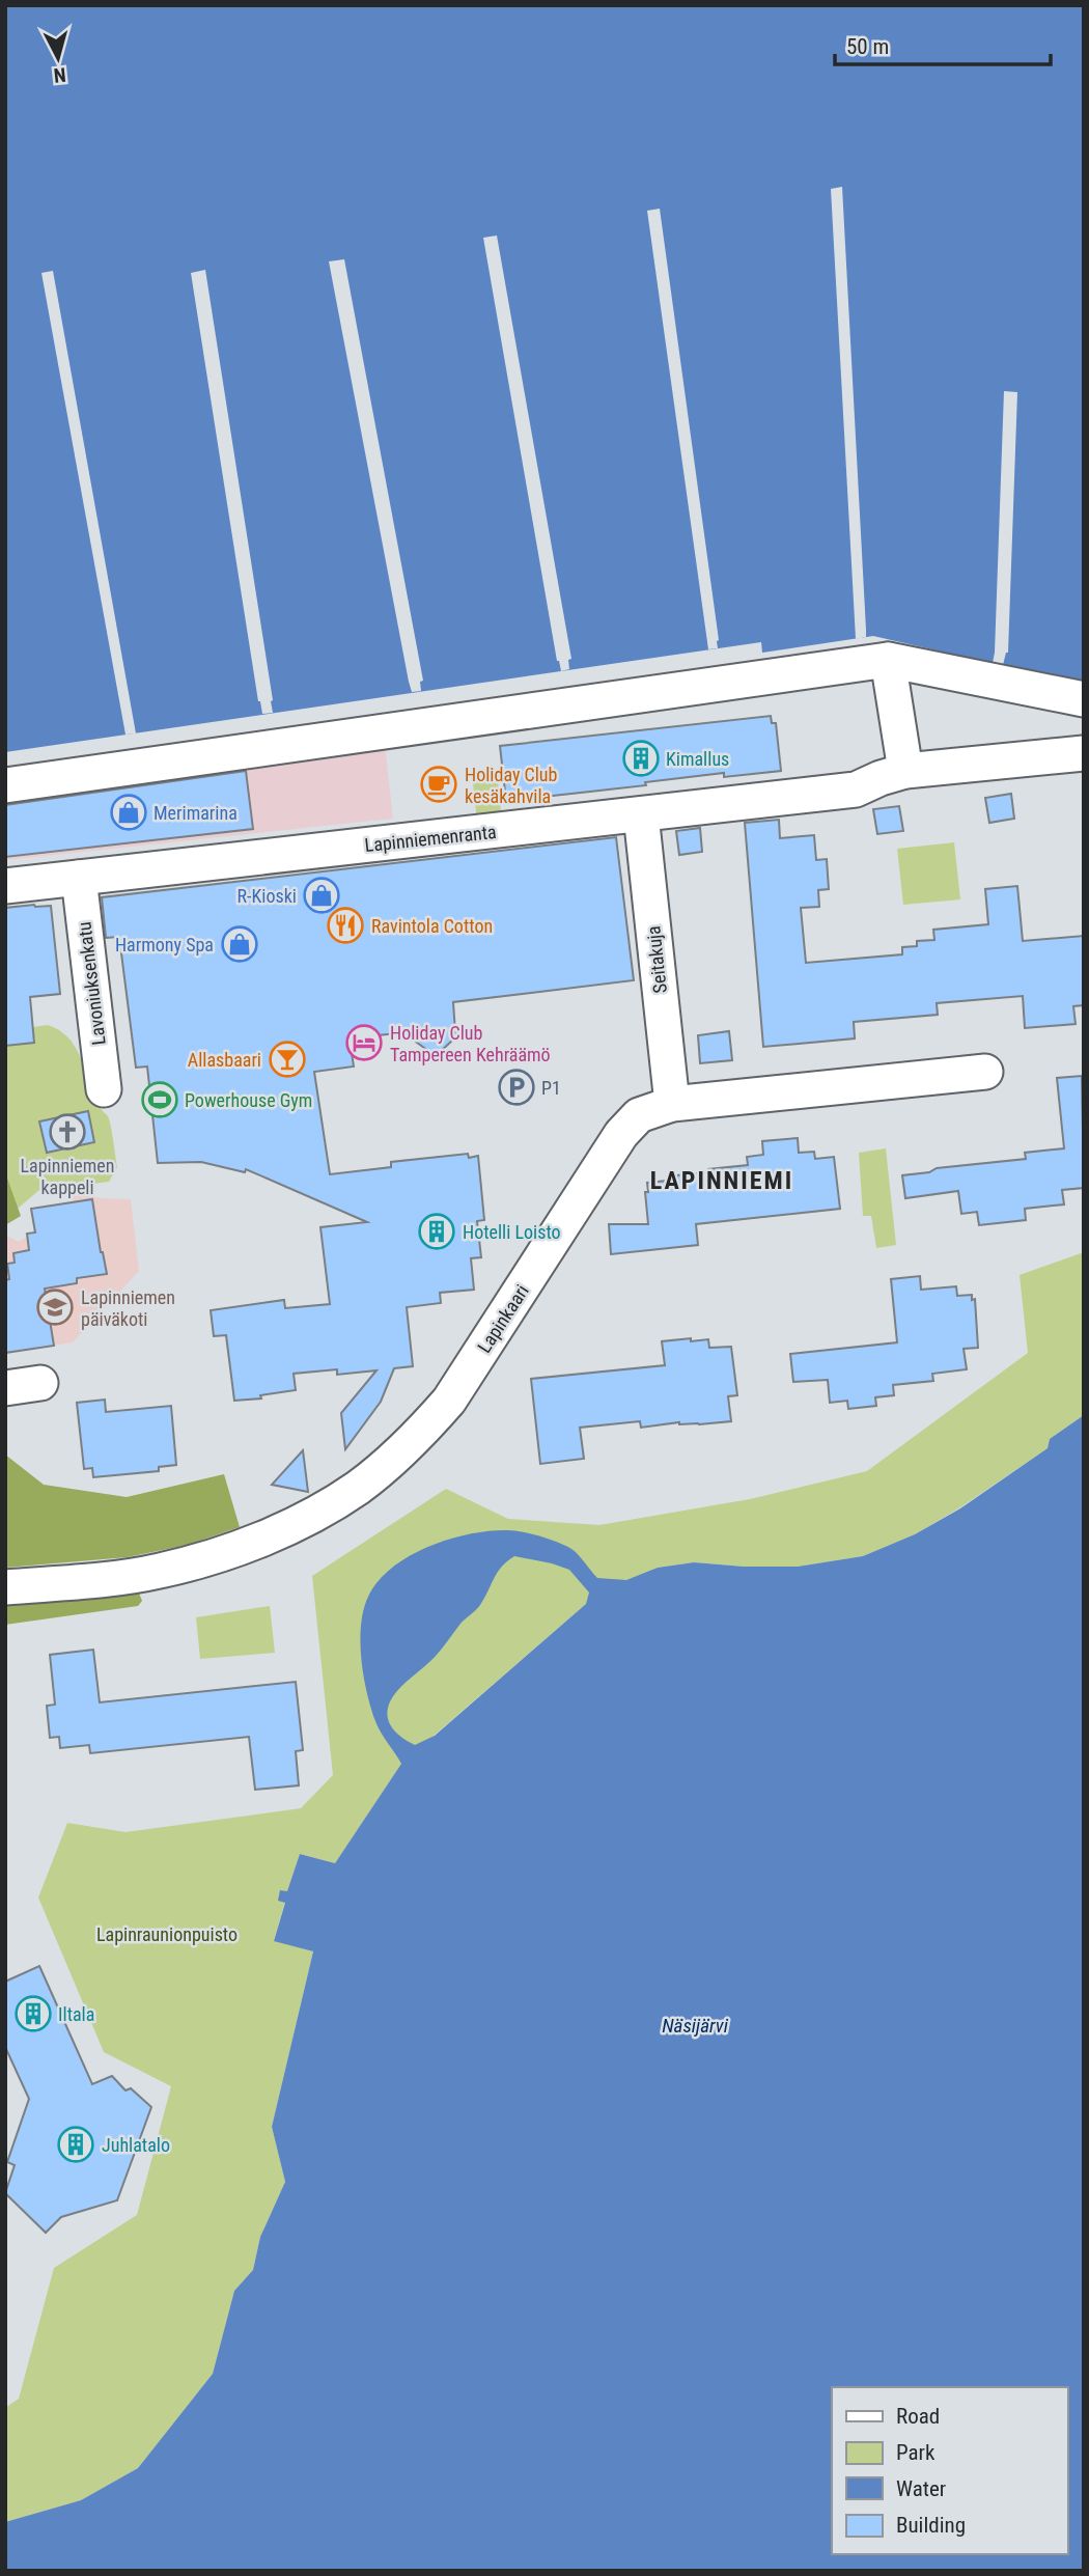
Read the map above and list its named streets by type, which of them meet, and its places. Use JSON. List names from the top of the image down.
{
  "streets": {
    "street": [
      "Lapinniemenranta",
      "Seitakuja",
      "Lavoniuksenkatu",
      "Lapinkaari"
    ]
  },
  "crossings": [
    ["Lapinniemenranta", "Seitakuja"],
    ["Lapinniemenranta", "Lavoniuksenkatu"],
    ["Seitakuja", "Lapinkaari"]
  ],
  "districts": ["LAPINNIEMI"],
  "water": ["Näsijärvi"],
  "parks": ["Lapinraunionpuisto"],
  "places": {
    "building": [
      "Kimallus",
      "Hotelli Loisto",
      "Iltala",
      "Juhlatalo"
    ],
    "cafe": ["Holiday Club kesäkahvila"],
    "shop": ["Merimarina", "R-Kioski", "Harmony Spa"],
    "restaurant": ["Ravintola Cotton"],
    "hotel": ["Holiday Club Tampereen Kehräämö"],
    "bar": ["Allasbaari"],
    "parking": ["P1"],
    "sports": ["Powerhouse Gym"],
    "church": ["Lapinniemen kappeli"],
    "school or university": ["Lapinniemen päiväkoti"]
  },
  "legend": [
    "Road",
    "Park",
    "Water",
    "Building"
  ],
  "scale_bar": "50 m",
  "north": "bottom"
}
